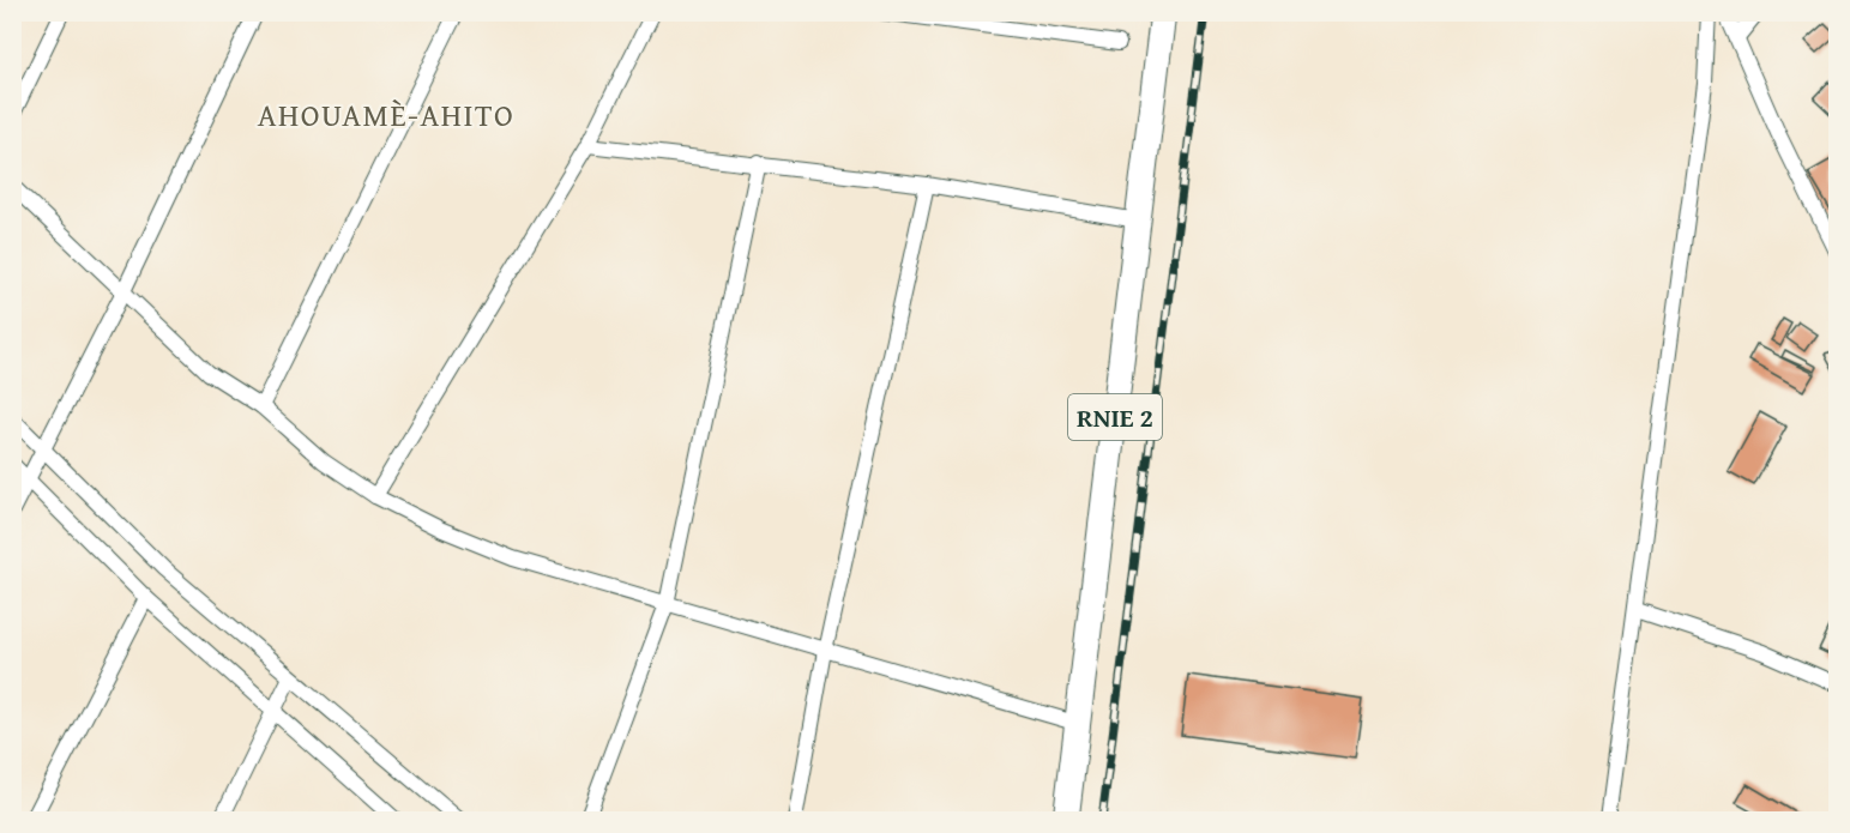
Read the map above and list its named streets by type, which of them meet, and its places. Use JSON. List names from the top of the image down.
{
  "streets": {
    "highway": ["RNIE 2"]
  },
  "districts": ["AHOUAMÈ-AHITO"]
}
